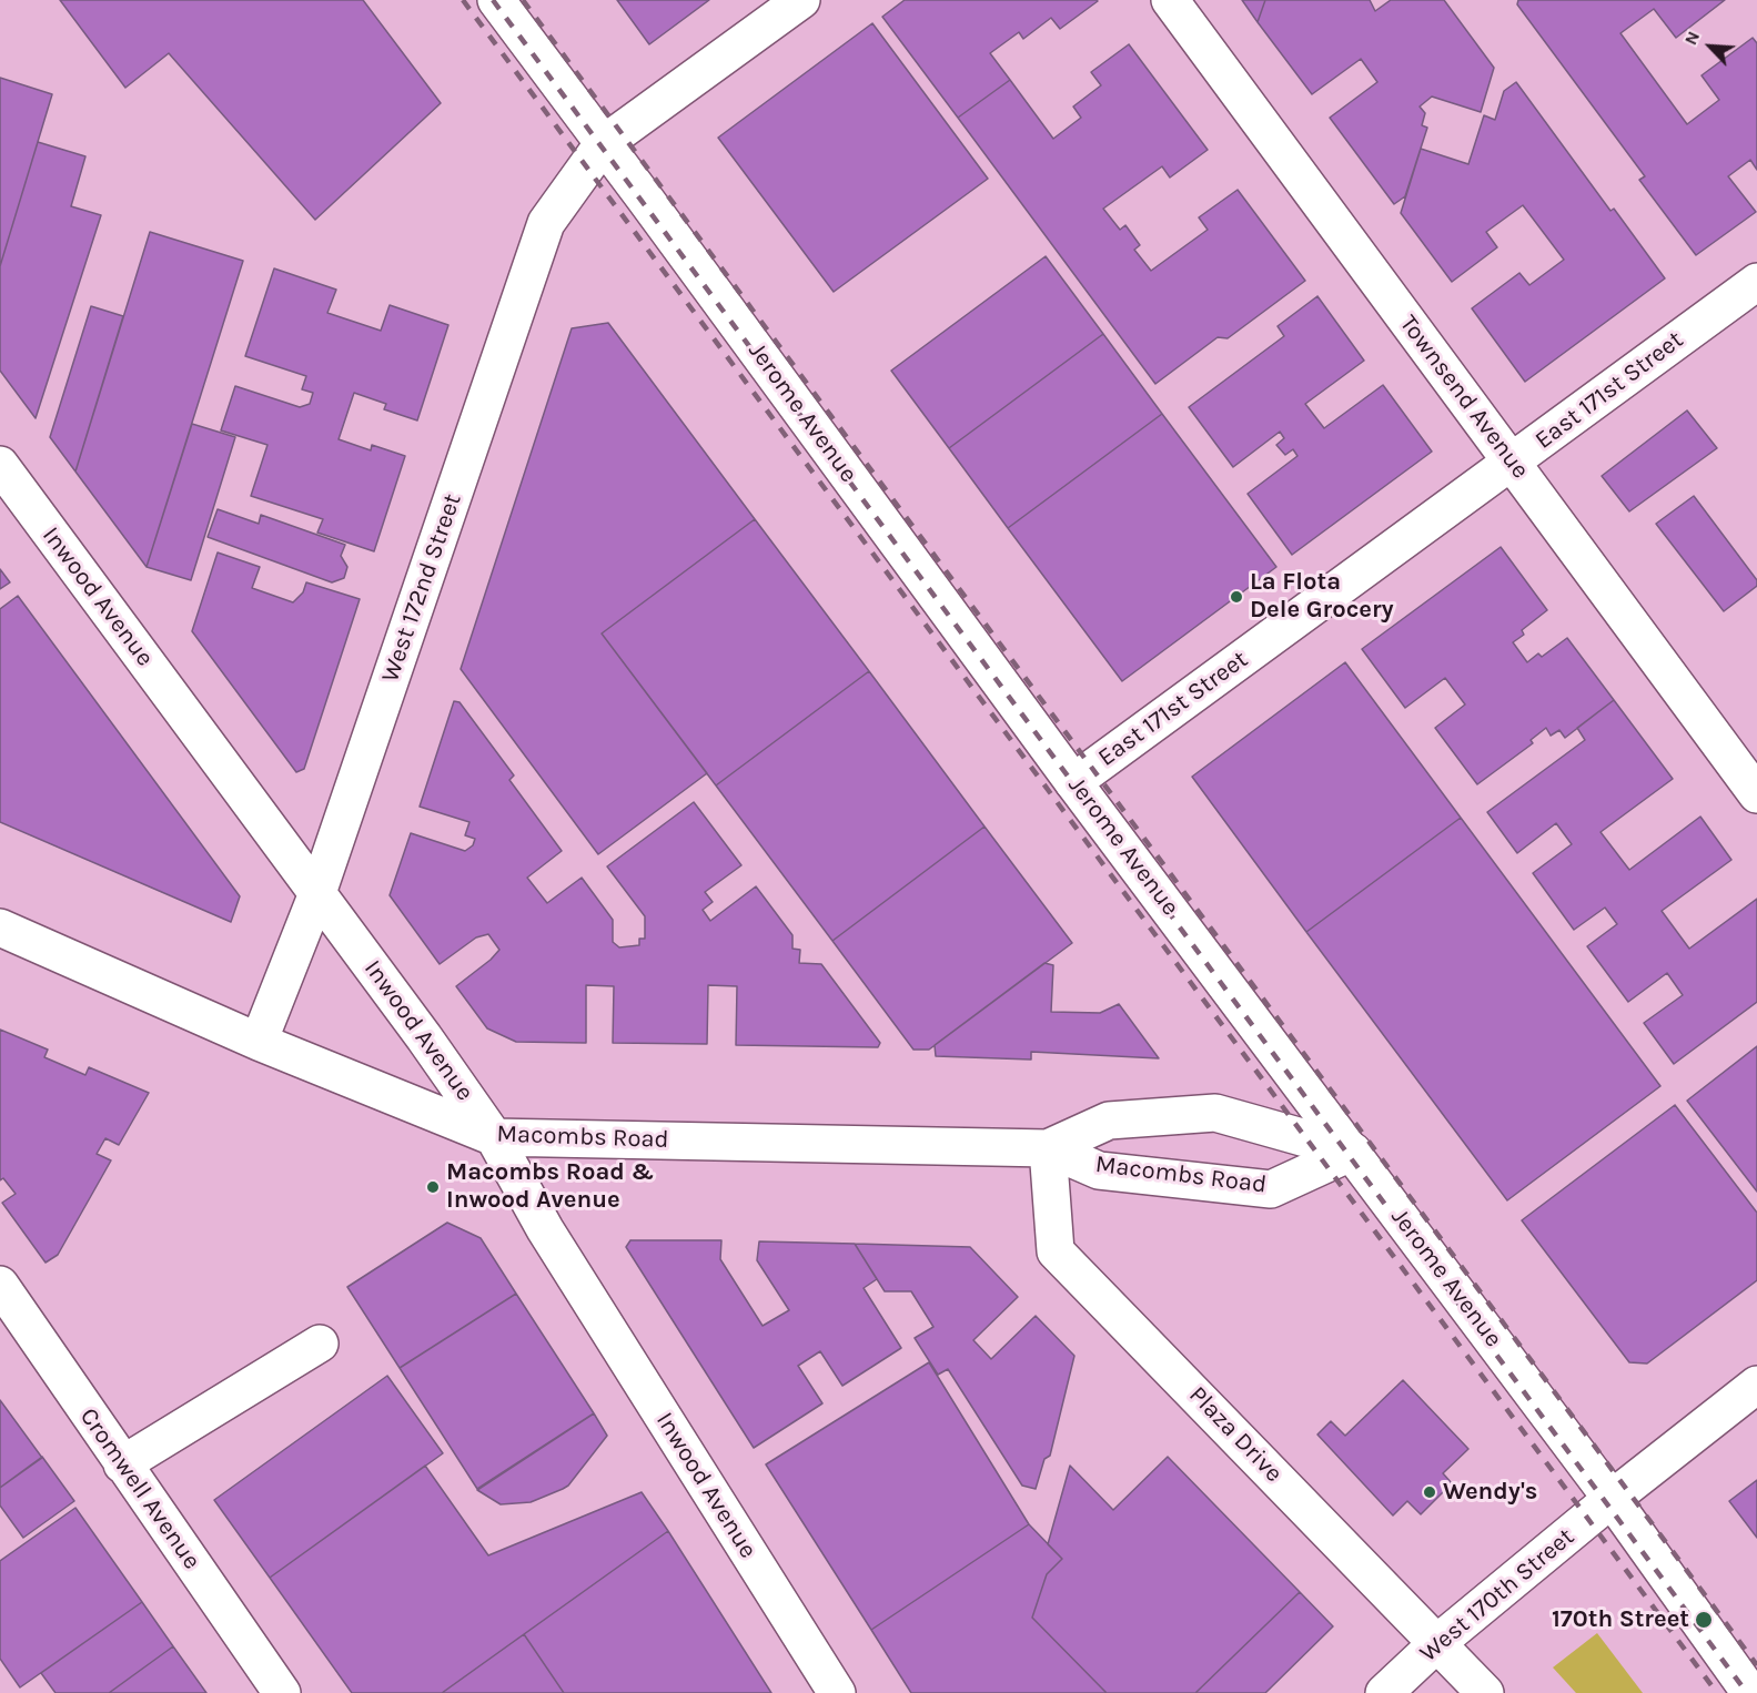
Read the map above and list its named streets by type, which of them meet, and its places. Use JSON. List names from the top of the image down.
{
  "streets": {
    "street": [
      "East 171st Street",
      "Townsend Avenue",
      "Jerome Avenue",
      "West 172nd Street",
      "Inwood Avenue",
      "Macombs Road",
      "Plaza Drive",
      "Cromwell Avenue",
      "West 170th Street"
    ]
  },
  "crossings": [
    ["East 171st Street", "Townsend Avenue"],
    ["East 171st Street", "Jerome Avenue"],
    ["Jerome Avenue", "West 172nd Street"],
    ["Jerome Avenue", "Macombs Road"],
    ["Jerome Avenue", "West 170th Street"],
    ["West 172nd Street", "Inwood Avenue"],
    ["West 172nd Street", "Macombs Road"],
    ["Inwood Avenue", "Macombs Road"],
    ["Macombs Road", "Plaza Drive"],
    ["Plaza Drive", "West 170th Street"]
  ],
  "places": [
    "La Flota Dele Grocery",
    "Macombs Road & Inwood Avenue",
    "Wendy's",
    "170th Street"
  ],
  "north": "top left"
}
